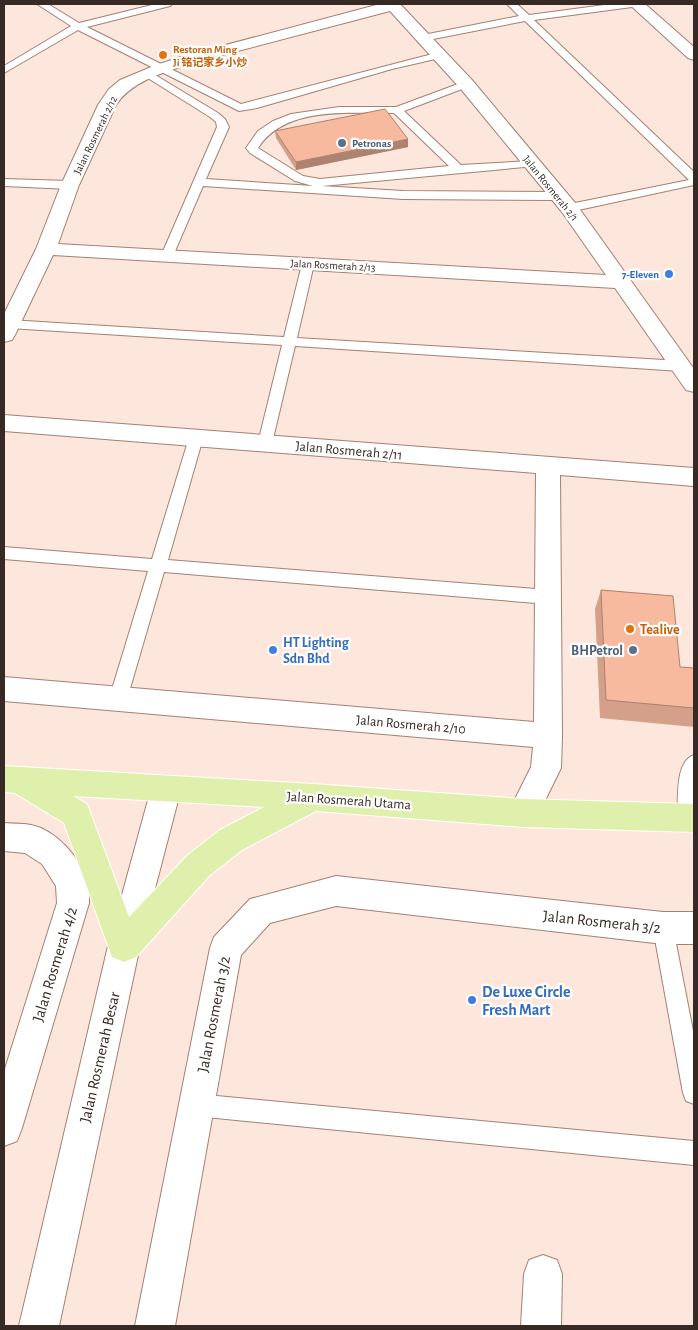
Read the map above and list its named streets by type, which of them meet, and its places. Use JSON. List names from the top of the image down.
{
  "streets": {
    "main road": ["Jalan Rosmerah Utama"],
    "street": [
      "Jalan Rosmerah 2/12",
      "Jalan Rosmerah 2/1",
      "Jalan Rosmerah 2/13",
      "Jalan Rosmerah 2/11",
      "Jalan Rosmerah 2/10",
      "Jalan Rosmerah 3/2",
      "Jalan Rosmerah 4/2",
      "Jalan Rosmerah Besar"
    ]
  },
  "crossings": [
    ["Jalan Rosmerah 2/12", "Jalan Rosmerah 2/1"],
    ["Jalan Rosmerah 2/12", "Jalan Rosmerah 2/13"],
    ["Jalan Rosmerah 2/1", "Jalan Rosmerah 2/13"],
    ["Jalan Rosmerah Utama", "Jalan Rosmerah Besar"]
  ],
  "places": [
    "Restoran Ming Ji 铭记家乡小炒",
    "Petronas",
    "7-Eleven",
    "Tealive",
    "HT Lighting Sdn Bhd",
    "BHPetrol",
    "De Luxe Circle Fresh Mart"
  ]
}
